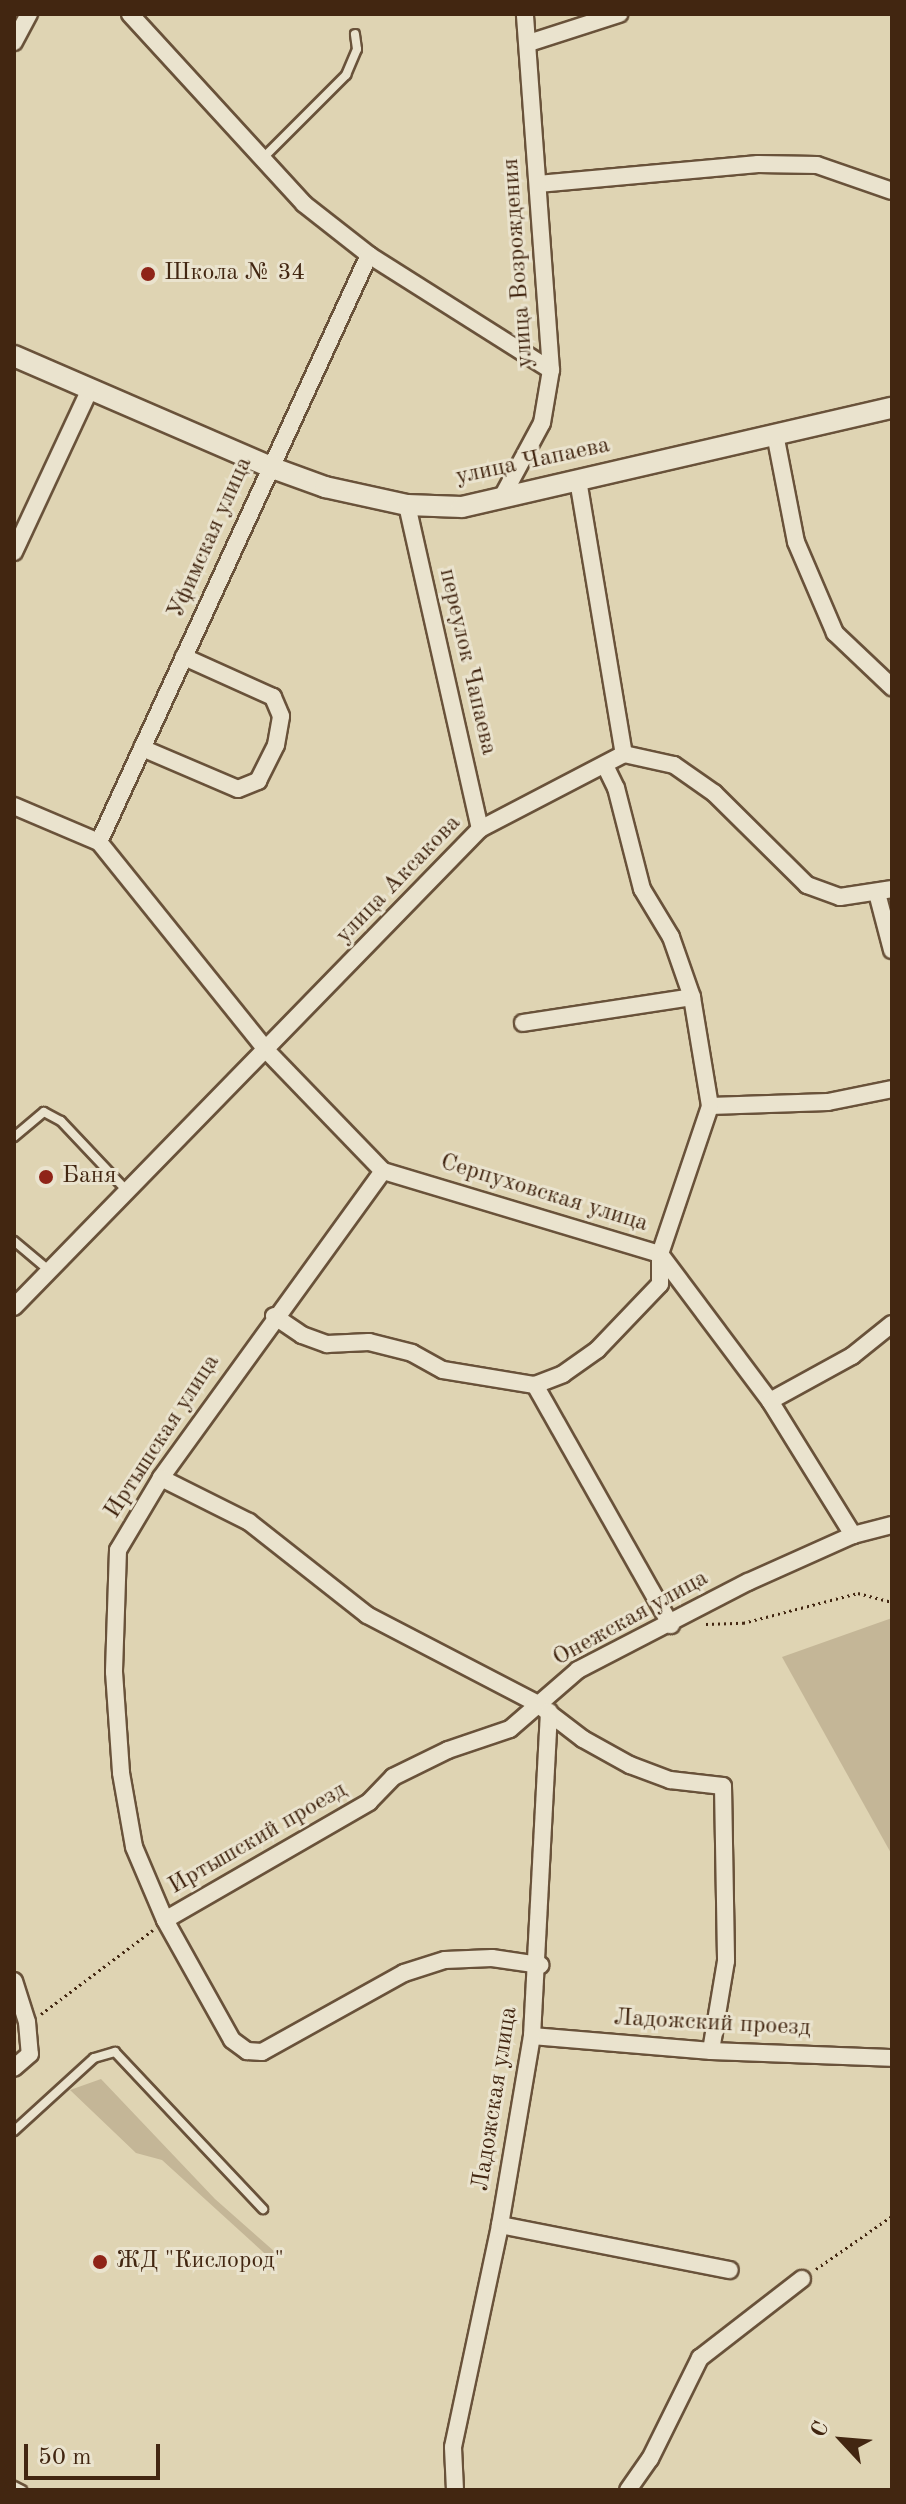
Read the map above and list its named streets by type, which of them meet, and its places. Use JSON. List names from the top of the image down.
{
  "streets": {
    "street": [
      "улица Возрождения",
      "улица Чапаева",
      "Уфимская улица",
      "переулок Чапаева",
      "улица Аксакова",
      "Серпуховская улица",
      "Иртышская улица",
      "Онежская улица",
      "Иртышский проезд",
      "Ладожский проезд",
      "Ладожская улица"
    ]
  },
  "crossings": [
    ["улица Возрождения", "улица Чапаева"],
    ["улица Чапаева", "Уфимская улица"],
    ["улица Чапаева", "переулок Чапаева"],
    ["Уфимская улица", "Серпуховская улица"],
    ["переулок Чапаева", "улица Аксакова"],
    ["улица Аксакова", "Серпуховская улица"],
    ["Серпуховская улица", "Иртышская улица"],
    ["Серпуховская улица", "Онежская улица"],
    ["Иртышская улица", "Иртышский проезд"],
    ["Иртышская улица", "Ладожская улица"],
    ["Онежская улица", "Иртышский проезд"],
    ["Онежская улица", "Ладожская улица"],
    ["Иртышский проезд", "Ладожская улица"],
    ["Ладожский проезд", "Ладожская улица"]
  ],
  "places": ["Школа № 34", "Баня", "ЖД \"Кислород\""],
  "scale_bar": "50 m",
  "north": "top left"
}
